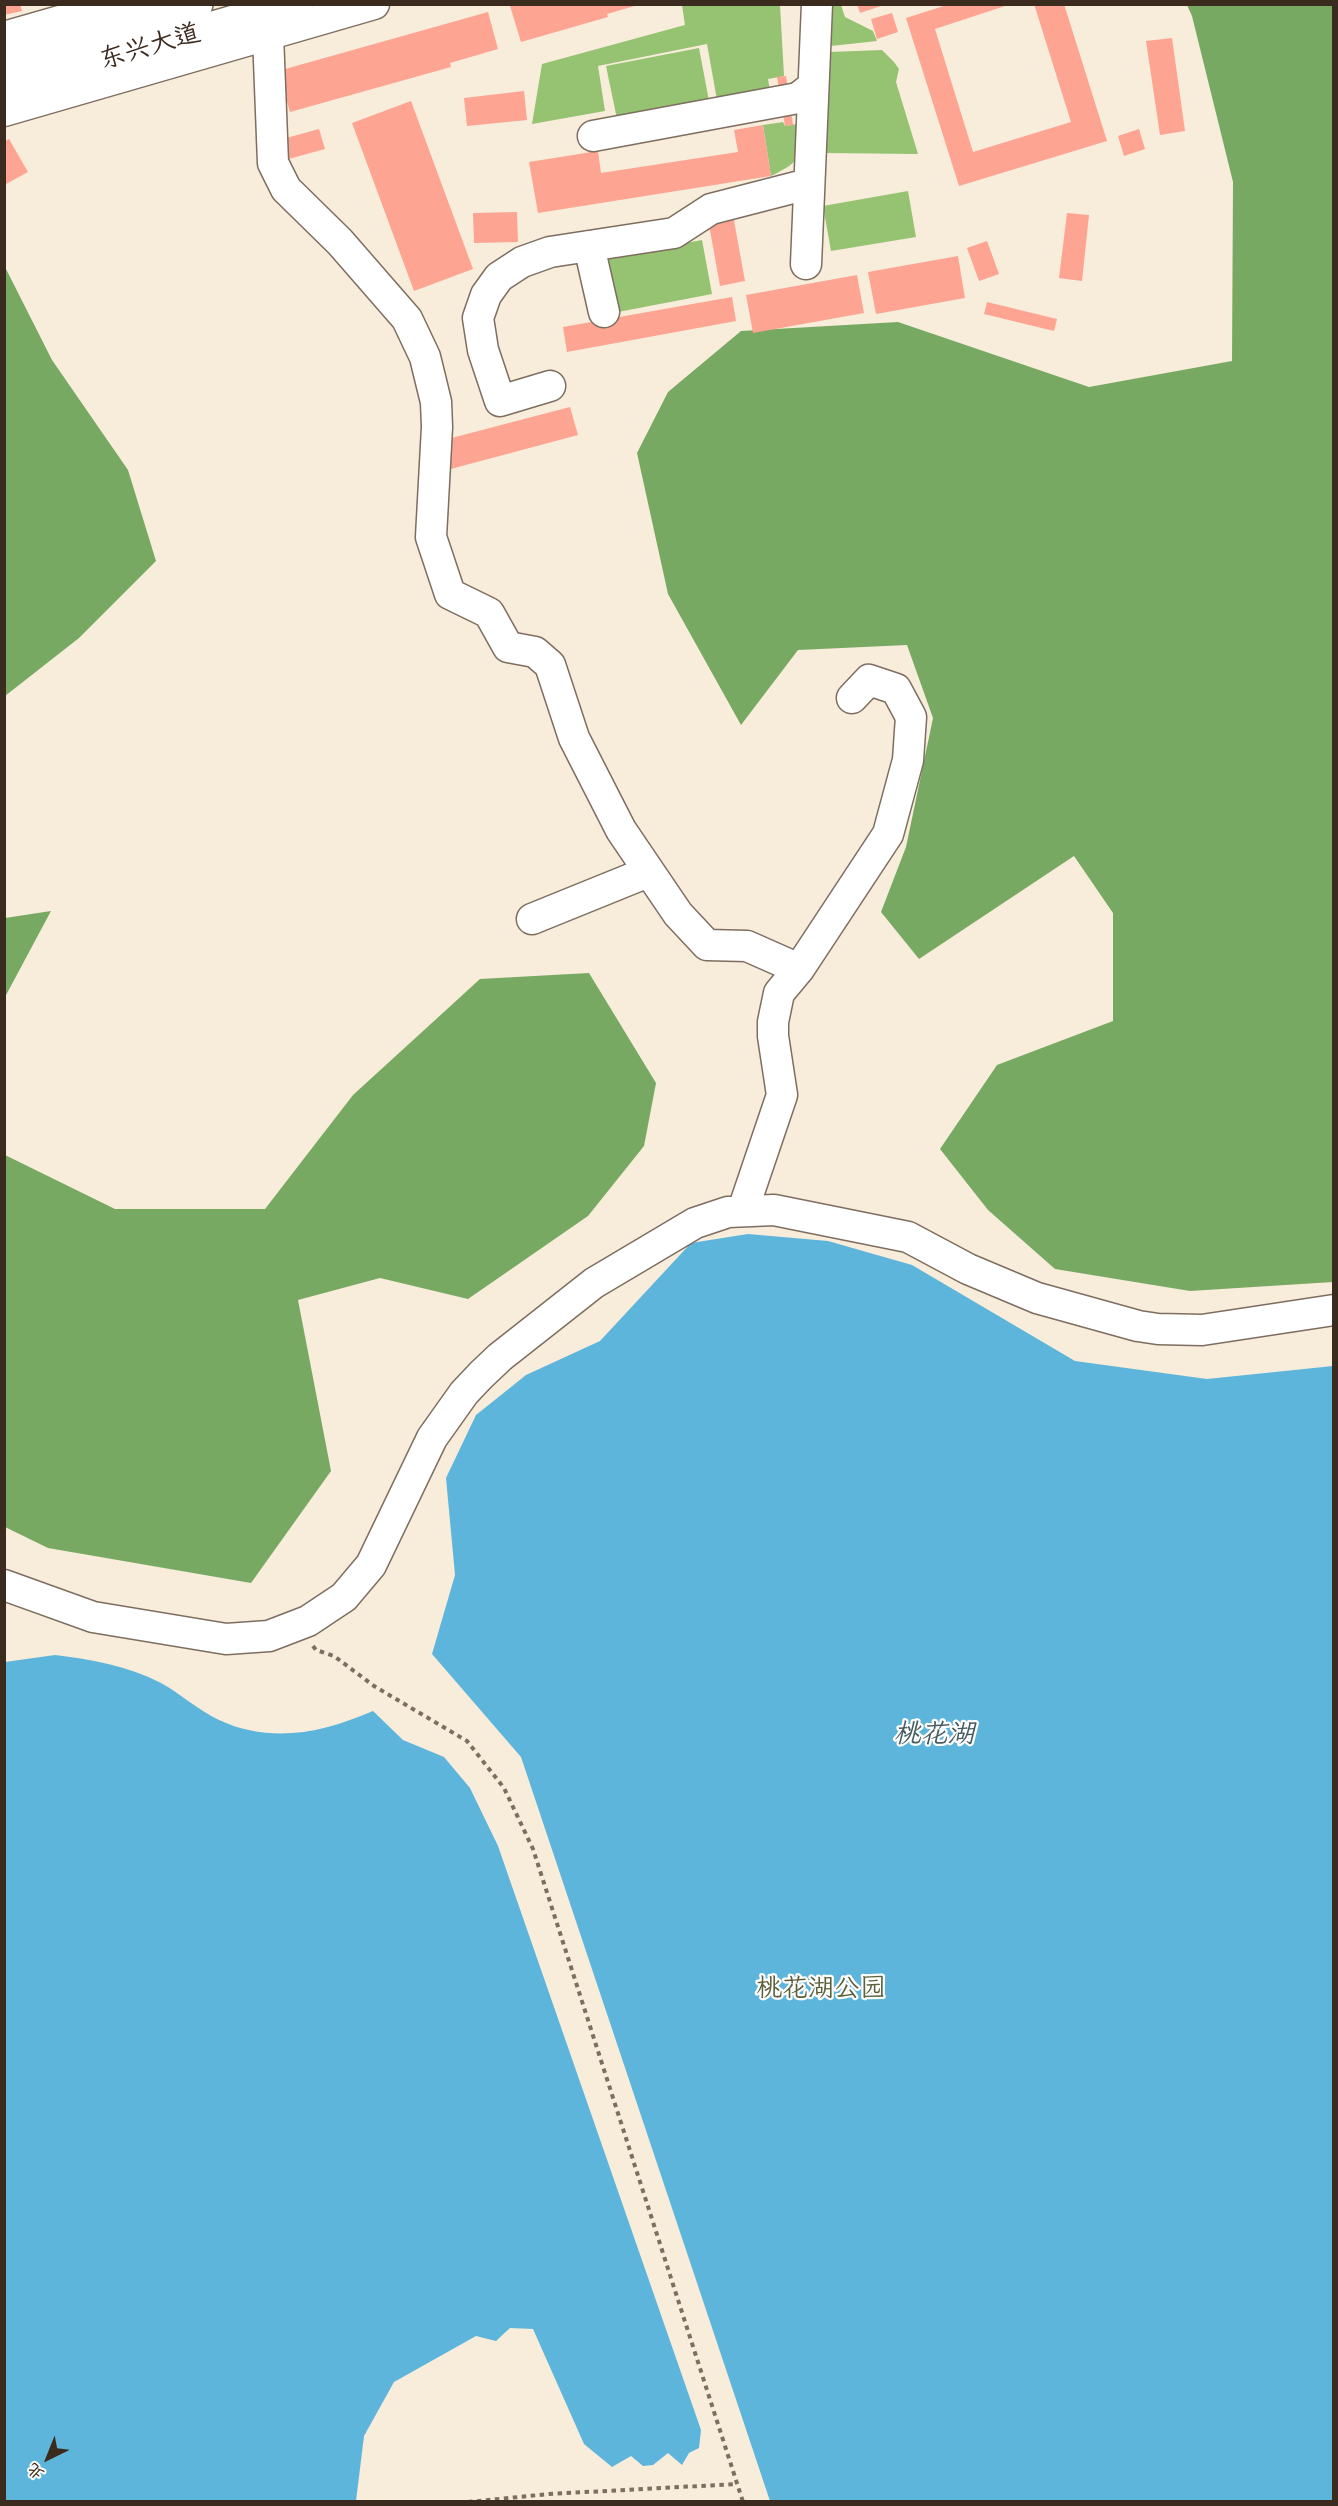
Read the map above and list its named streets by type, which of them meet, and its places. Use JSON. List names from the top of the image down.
{
  "streets": {
    "main road": ["东兴大道"]
  },
  "water": ["桃花湖"],
  "parks": ["桃花湖公园"],
  "north": "bottom left"
}
